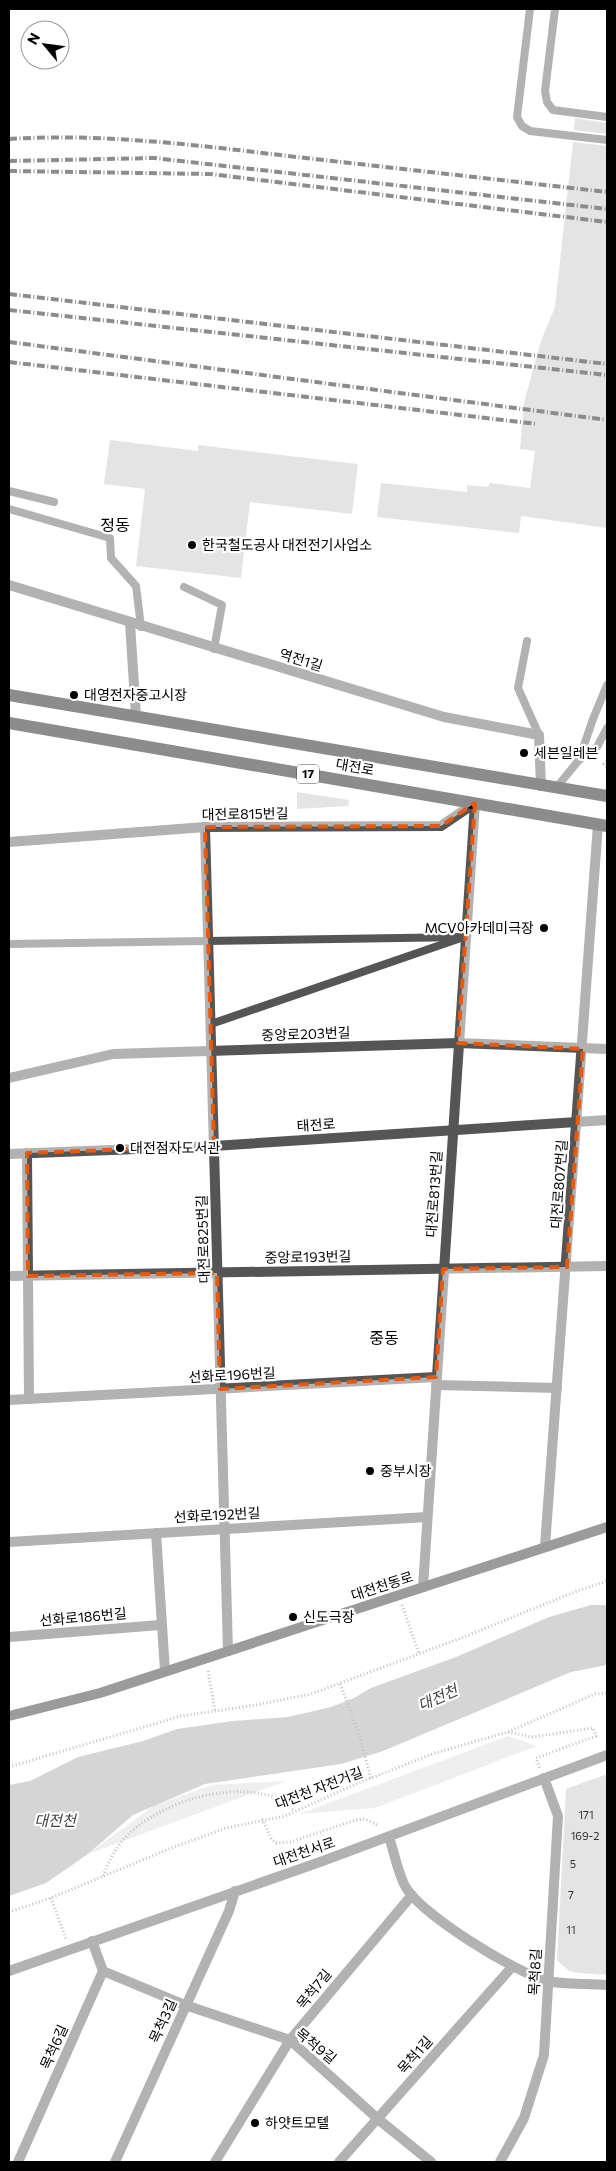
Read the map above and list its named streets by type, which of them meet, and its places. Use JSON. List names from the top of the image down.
{
  "streets": {
    "main road": ["대전로", "17", "대전천동로"],
    "street": [
      "역전1길",
      "대전로815번길",
      "중앙로203번길",
      "태전로",
      "대전로807번길",
      "대전로813번길",
      "대전로825번길",
      "중앙로193번길",
      "선화로196번길",
      "선화로192번길",
      "선화로186번길",
      "대전천서로",
      "목척8길",
      "목척7길",
      "목척3길",
      "목척9길",
      "목척6길",
      "목척1길"
    ],
    "path": ["대전천 자전거길"]
  },
  "crossings": [
    ["대전로", "대전로815번길"],
    ["대전로", "대전로807번길"],
    ["대전로", "대전로813번길"],
    ["대전로815번길", "대전로813번길"],
    ["대전로815번길", "대전로825번길"],
    ["중앙로203번길", "대전로807번길"],
    ["중앙로203번길", "대전로813번길"],
    ["중앙로203번길", "대전로825번길"],
    ["태전로", "대전로807번길"],
    ["태전로", "대전로813번길"],
    ["태전로", "대전로825번길"],
    ["대전로807번길", "중앙로193번길"],
    ["대전로807번길", "선화로196번길"],
    ["대전로807번길", "대전천동로"],
    ["대전로813번길", "중앙로193번길"],
    ["대전로813번길", "선화로196번길"],
    ["대전로813번길", "선화로192번길"],
    ["대전로813번길", "대전천동로"],
    ["대전로825번길", "중앙로193번길"],
    ["대전로825번길", "선화로196번길"],
    ["대전로825번길", "선화로192번길"],
    ["대전로825번길", "대전천동로"],
    ["대전천서로", "목척8길"],
    ["대전천서로", "목척3길"],
    ["목척7길", "목척9길"],
    ["목척3길", "목척9길"],
    ["목척9길", "목척6길"],
    ["목척9길", "목척1길"]
  ],
  "districts": ["정동", "중동"],
  "water": ["대전천"],
  "places": [
    "한국철도공사 대전전기사업소",
    "대영전자중고시장",
    "세븐일레븐",
    "MCV아카데미극장",
    "대전점자도서관",
    "중부시장",
    "신도극장",
    "하얏트모텔"
  ],
  "house_numbers": [
    "171",
    "169-2",
    "5",
    "7",
    "11"
  ],
  "north": "top left"
}
